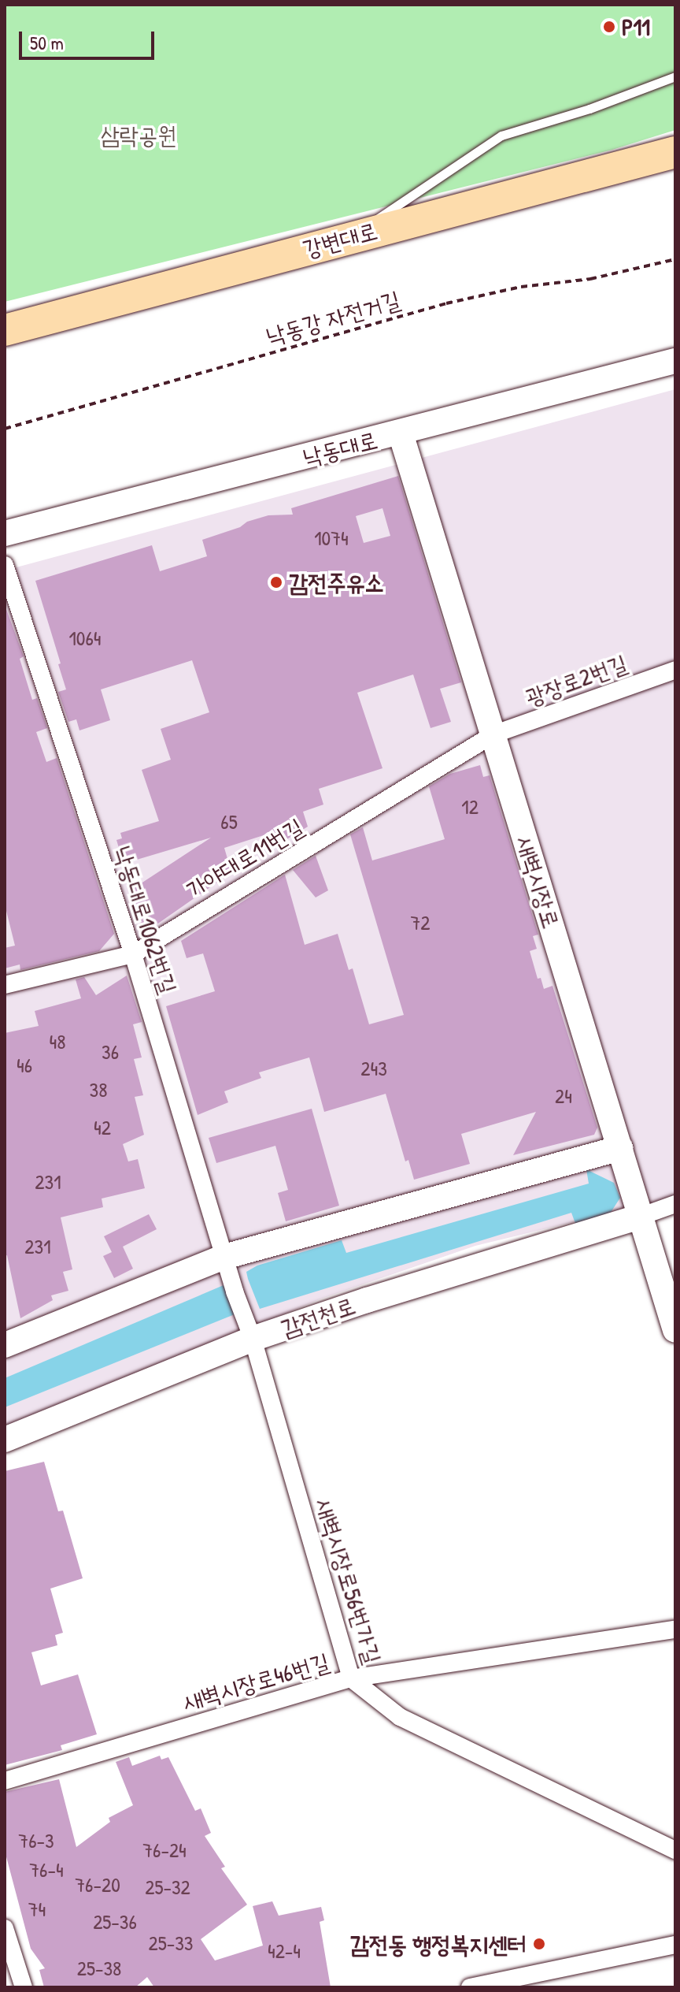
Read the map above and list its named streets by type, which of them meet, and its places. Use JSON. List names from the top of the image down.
{
  "streets": {
    "highway": ["강변대로"],
    "street": [
      "낙동대로",
      "광장로2번길",
      "가야대로11번길",
      "새벽시장로",
      "낙동대로1062번길",
      "감전천로",
      "새벽시장로56번가길",
      "새벽시장로46번길"
    ],
    "path": ["낙동강 자전거길"]
  },
  "crossings": [
    ["낙동대로", "새벽시장로"],
    ["광장로2번길", "가야대로11번길"],
    ["광장로2번길", "새벽시장로"],
    ["가야대로11번길", "새벽시장로"],
    ["가야대로11번길", "낙동대로1062번길"],
    ["새벽시장로", "감전천로"],
    ["낙동대로1062번길", "새벽시장로56번가길"],
    ["감전천로", "새벽시장로56번가길"],
    ["새벽시장로56번가길", "새벽시장로46번길"]
  ],
  "parks": ["삼락공원"],
  "places": ["P11", "감전주유소", "감전동 행정복지센터"],
  "house_numbers": [
    "1074",
    "1064",
    "12",
    "65",
    "72",
    "48",
    "36",
    "46",
    "243",
    "38",
    "24",
    "42",
    "231",
    "231",
    "76-3",
    "76-24",
    "76-4",
    "76-20",
    "25-32",
    "74",
    "25-36",
    "25-33",
    "42-4",
    "25-38"
  ],
  "scale_bar": "50 m"
}
